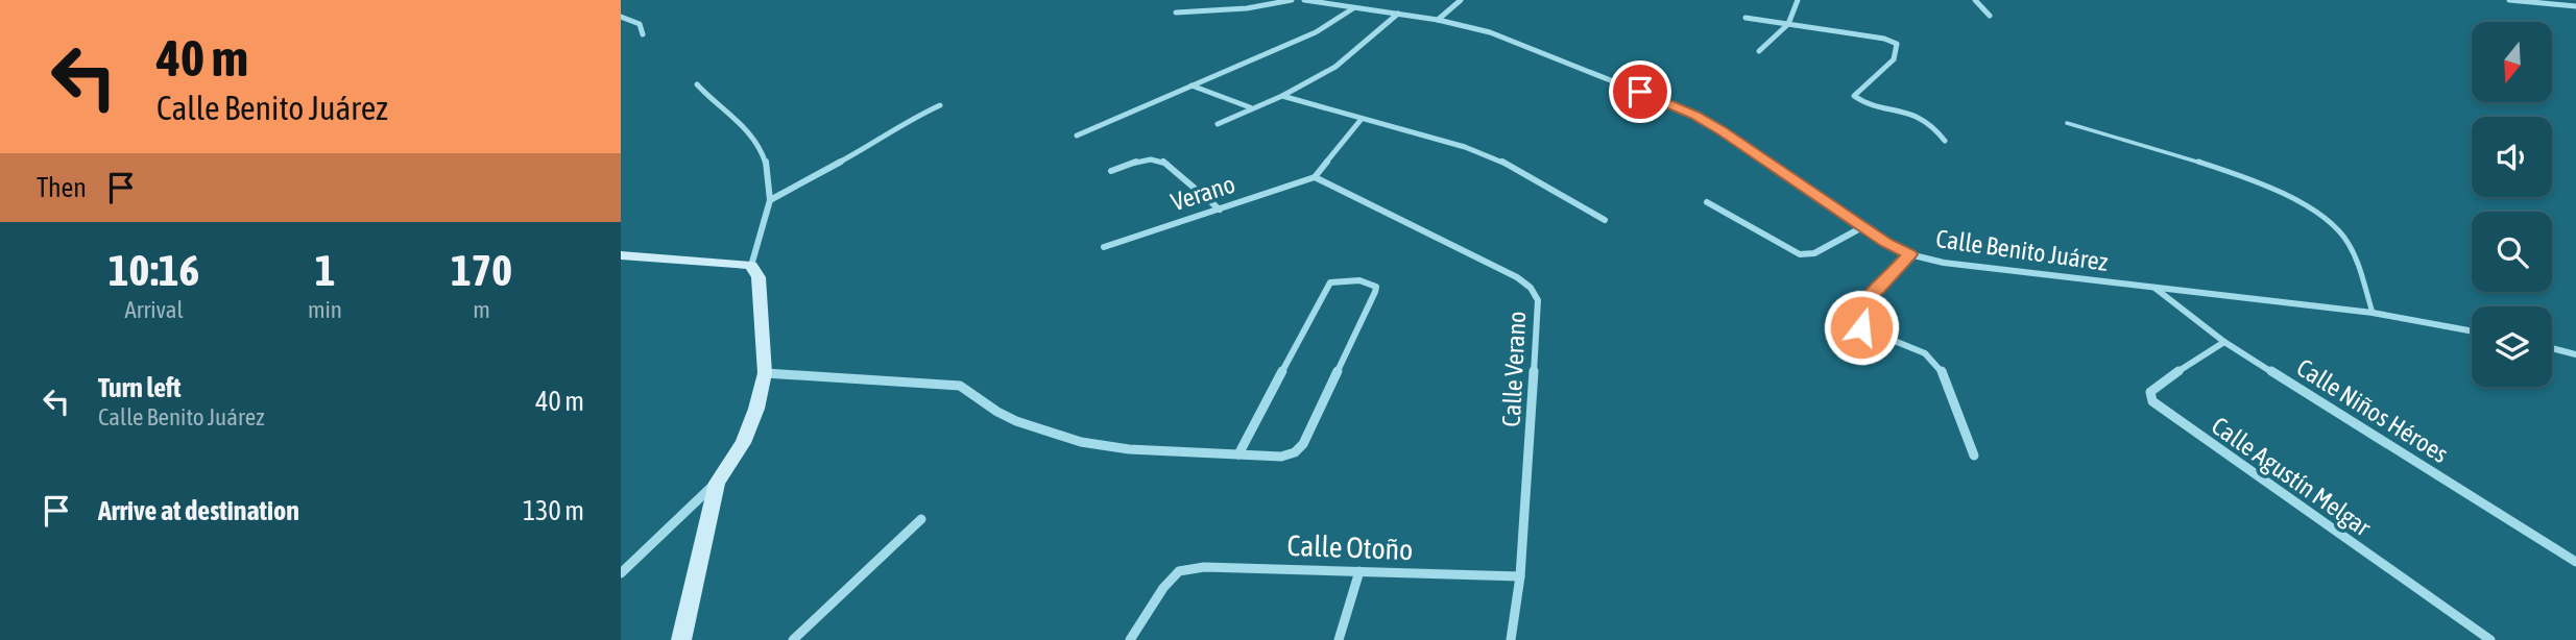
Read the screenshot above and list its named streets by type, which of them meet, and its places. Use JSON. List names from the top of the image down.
{
  "streets": {
    "street": [
      "Verano",
      "Calle Benito Juárez",
      "Calle Verano",
      "Calle Niños Héroes",
      "Calle Agustín Melgar",
      "Calle Otoño"
    ]
  },
  "crossings": [
    ["Verano", "Calle Verano"],
    ["Calle Benito Juárez", "Calle Niños Héroes"],
    ["Calle Verano", "Calle Otoño"],
    ["Calle Niños Héroes", "Calle Agustín Melgar"]
  ],
  "north": "bottom",
  "page": {
    "turn": ["40 m", "Calle Benito Juárez"],
    "then": "Then",
    "eta": [
      "10:16",
      "Arrival",
      "1",
      "min",
      "170",
      "m"
    ],
    "list": [
      {
        "name": "Turn left",
        "note": "Calle Benito Juárez",
        "value": "40 m"
      },
      {
        "name": "Arrive at destination",
        "value": "130 m"
      }
    ]
  }
}
